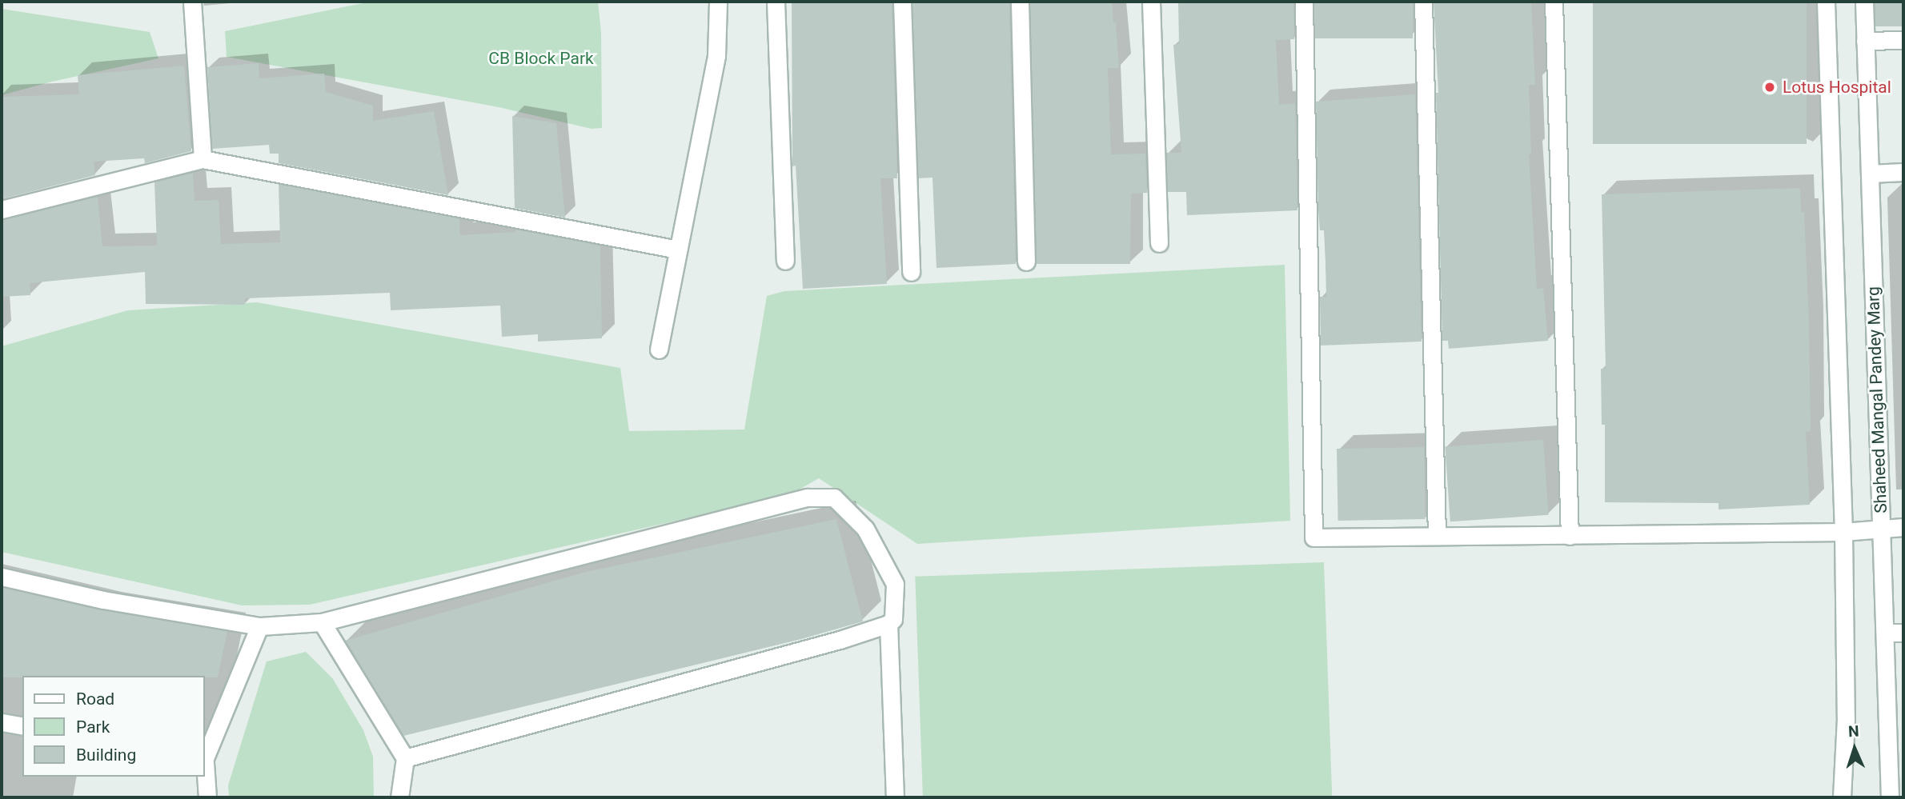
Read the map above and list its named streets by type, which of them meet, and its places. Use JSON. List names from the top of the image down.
{
  "streets": {
    "street": ["Shaheed Mangal Pandey Marg"]
  },
  "parks": ["CB Block Park"],
  "places": ["Lotus Hospital"],
  "legend": ["Road", "Park", "Building"],
  "north": "top"
}
